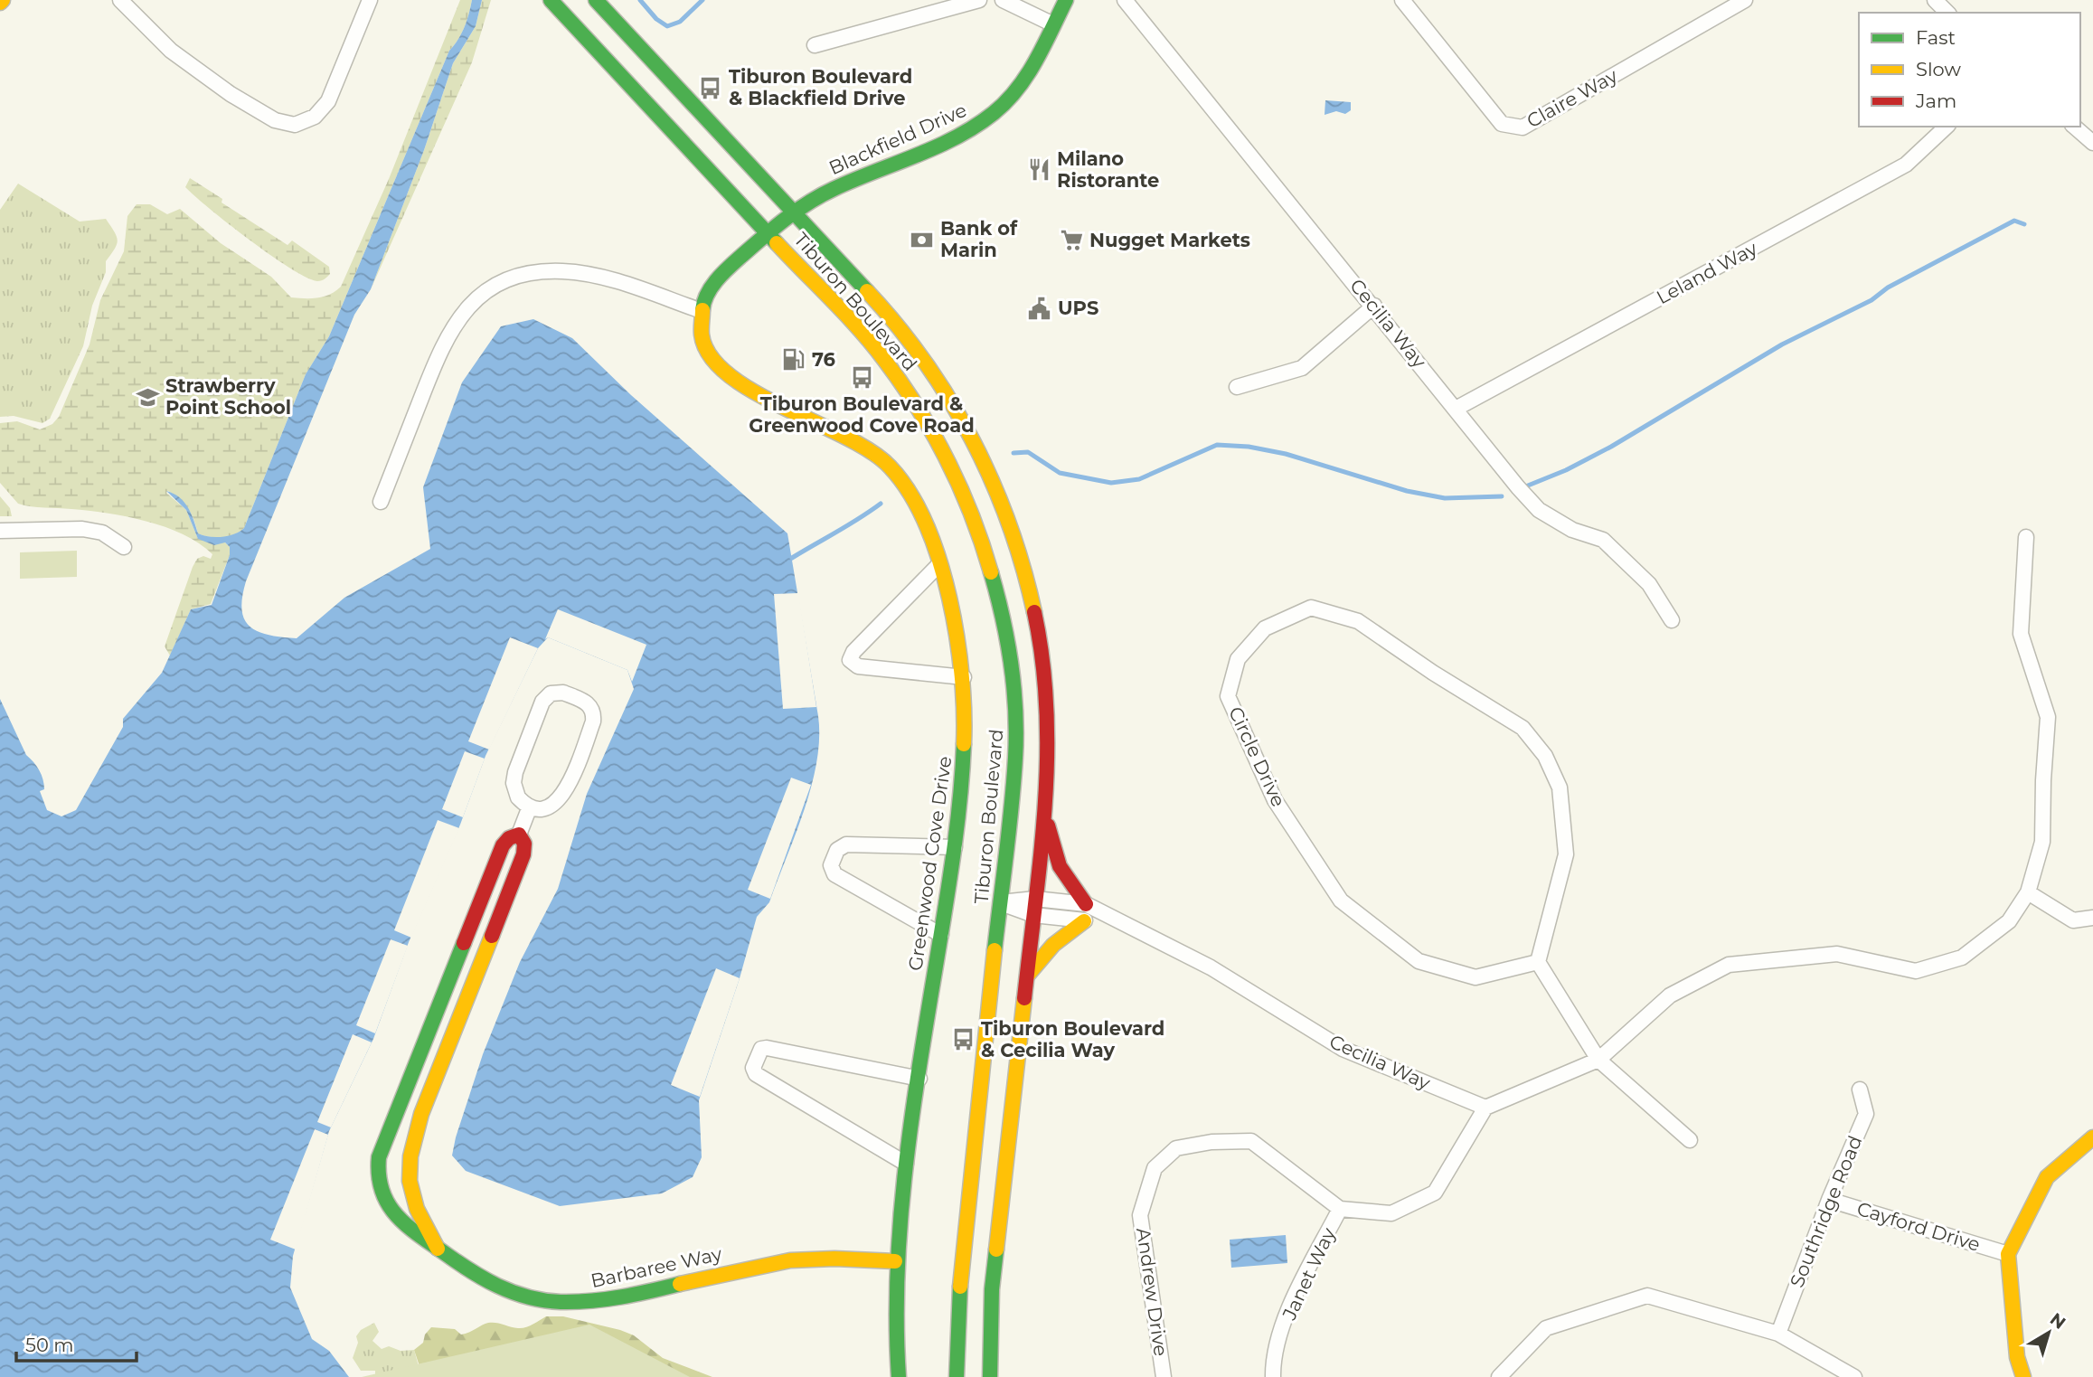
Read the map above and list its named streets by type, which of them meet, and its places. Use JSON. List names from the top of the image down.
{
  "streets": {
    "street": [
      "Claire Way",
      "Blackfield Drive",
      "Leland Way",
      "Tiburon Boulevard",
      "Cecilia Way",
      "Circle Drive",
      "Greenwood Cove Drive",
      "Southridge Road",
      "Cayford Drive",
      "Barbaree Way",
      "Janet Way",
      "Andrew Drive"
    ]
  },
  "crossings": [
    ["Blackfield Drive", "Tiburon Boulevard"],
    ["Leland Way", "Cecilia Way"],
    ["Tiburon Boulevard", "Cecilia Way"],
    ["Greenwood Cove Drive", "Barbaree Way"],
    ["Southridge Road", "Cayford Drive"],
    ["Janet Way", "Andrew Drive"]
  ],
  "places": {
    "bus stop": ["Tiburon Boulevard & Blackfield Drive", "Tiburon Boulevard & Greenwood Cove Road", "Tiburon Boulevard & Cecilia Way"],
    "restaurant": ["Milano Ristorante"],
    "bank": ["Bank of Marin"],
    "supermarket": ["Nugget Markets"],
    "public building": ["UPS"],
    "fuel station": ["76"],
    "school or university": ["Strawberry Point School"]
  },
  "legend": ["Fast", "Slow", "Jam"],
  "scale_bar": "50 m",
  "north": "top right"
}
